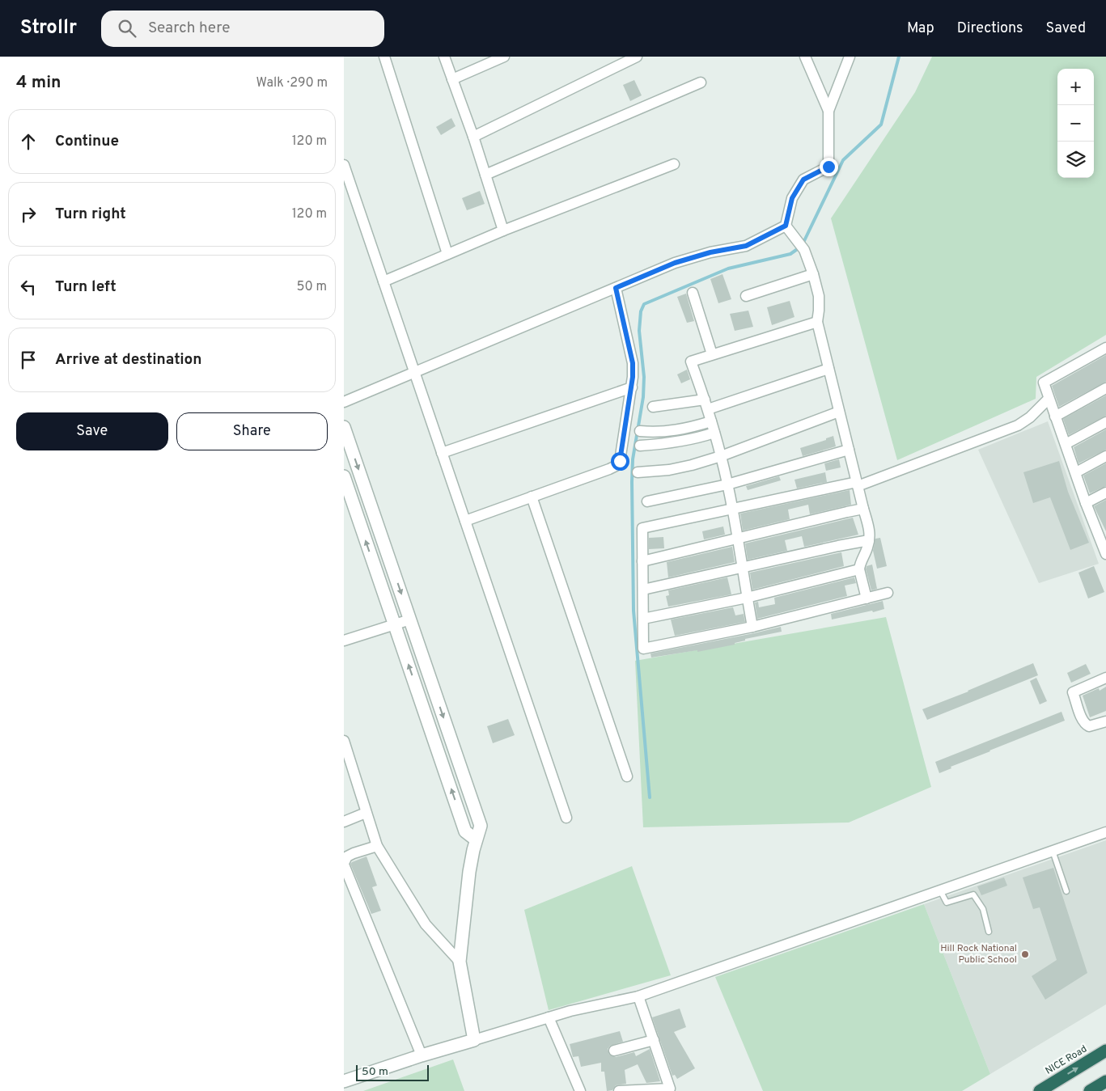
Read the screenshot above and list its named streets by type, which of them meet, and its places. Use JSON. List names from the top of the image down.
{
  "streets": {
    "highway": ["NICE Road"]
  },
  "one_way": ["NICE Road"],
  "places": ["Hill Rock National Public School"],
  "scale_bar": "50 m",
  "page": {
    "header": "Strollr",
    "search": "Search here",
    "nav": ["Map", "Directions", "Saved"],
    "heading": ["4 min", "Walk · 290 m"],
    "map_buttons": ["+", "−"],
    "list": [
      ["Continue", "120 m"],
      ["Turn right", "120 m"],
      ["Turn left", "50 m"],
      "Arrive at destination"
    ],
    "buttons": ["Save", "Share"],
    "scale": "50 m"
  }
}
